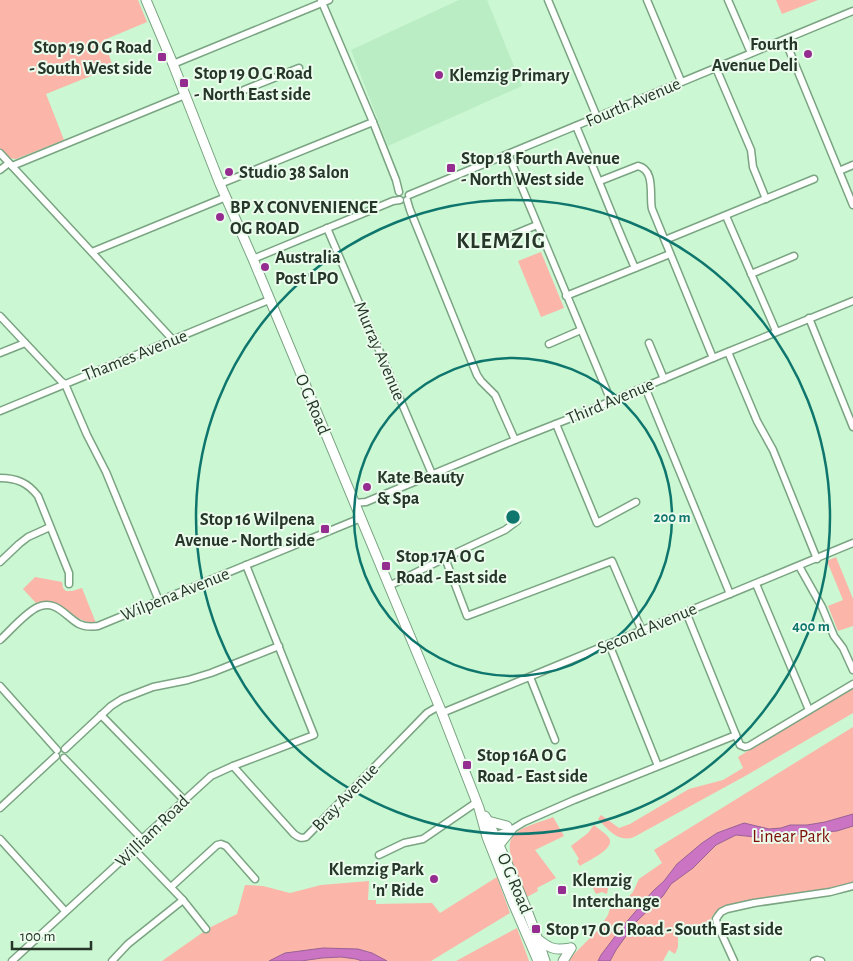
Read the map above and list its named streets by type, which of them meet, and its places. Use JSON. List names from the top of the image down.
{
  "streets": {
    "main road": ["O G Road"],
    "street": [
      "Fourth Avenue",
      "Murray Avenue",
      "Thames Avenue",
      "Third Avenue",
      "Wilpena Avenue",
      "Second Avenue",
      "Bray Avenue",
      "William Road"
    ]
  },
  "crossings": [
    ["Fourth Avenue", "Murray Avenue"],
    ["Fourth Avenue", "O G Road"],
    ["Murray Avenue", "Third Avenue"],
    ["Thames Avenue", "O G Road"],
    ["Third Avenue", "O G Road"],
    ["Third Avenue", "Wilpena Avenue"],
    ["O G Road", "Wilpena Avenue"],
    ["O G Road", "Second Avenue"],
    ["O G Road", "Bray Avenue"],
    ["Second Avenue", "Bray Avenue"],
    ["Bray Avenue", "William Road"]
  ],
  "districts": ["KLEMZIG"],
  "parks": ["Linear Park"],
  "places": {
    "other": [
      "Fourth Avenue Deli",
      "Klemzig Primary",
      "Studio 38 Salon",
      "BP X CONVENIENCE OG ROAD",
      "Australia Post LPO",
      "Kate Beauty & Spa",
      "Klemzig Park 'n' Ride"
    ],
    "transit": [
      "Stop 19 O G Road - South West side",
      "Stop 19 O G Road - North East side",
      "Stop 18 Fourth Avenue - North West side",
      "Stop 16 Wilpena Avenue - North side",
      "Stop 17A O G Road - East side",
      "Stop 16A O G Road - East side",
      "Klemzig Interchange",
      "Stop 17 O G Road - South East side"
    ]
  },
  "scale_bar": "100 m",
  "rings": ["200 m", "400 m"]
}
